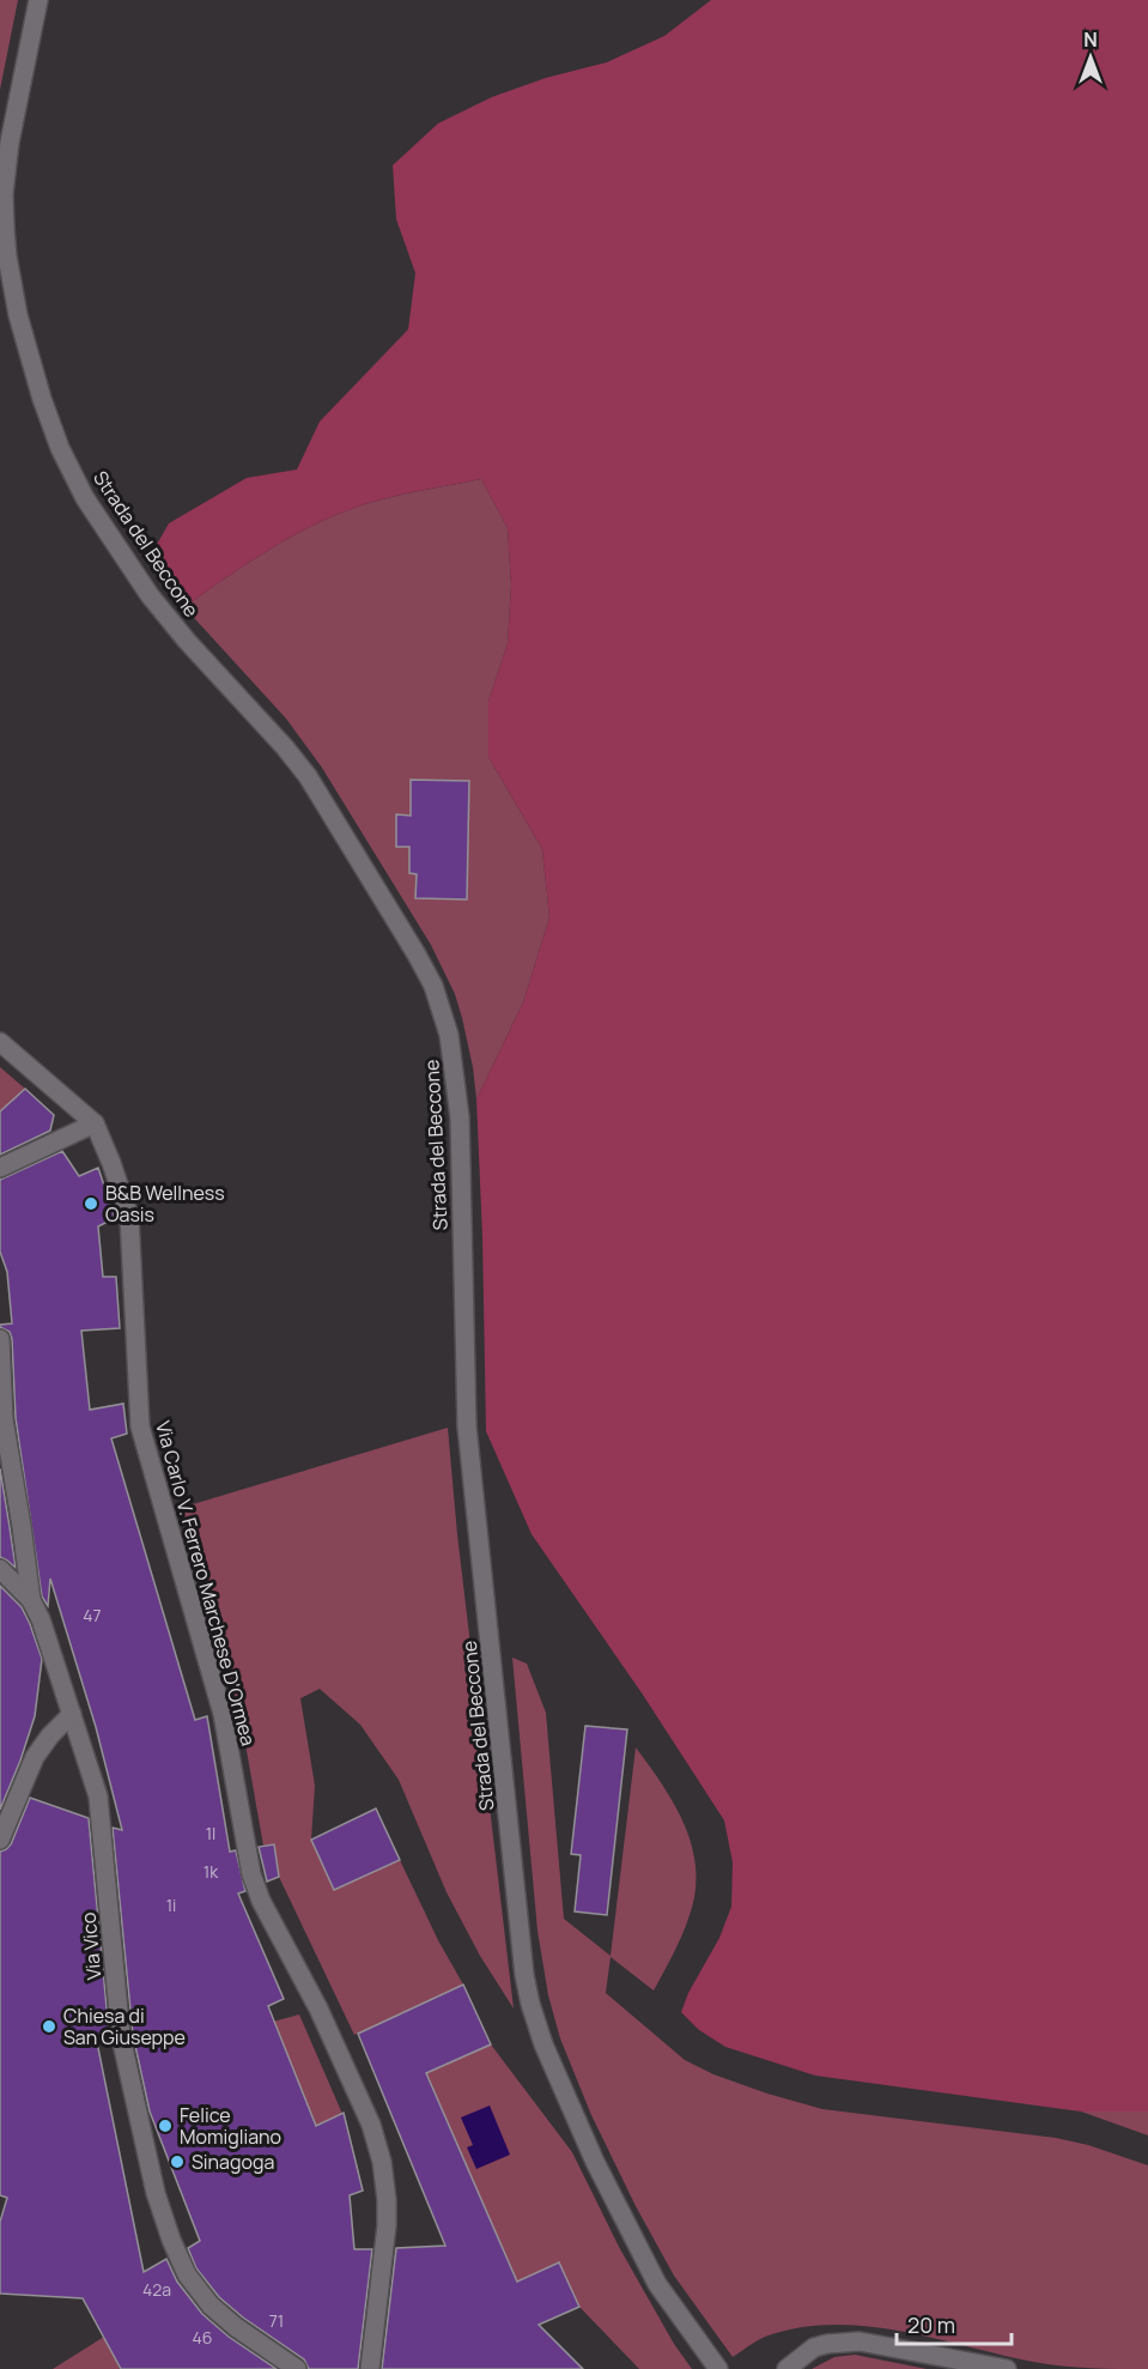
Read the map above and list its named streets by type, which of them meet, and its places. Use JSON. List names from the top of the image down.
{
  "streets": {
    "street": ["Strada del Beccone", "Via Carlo V. Ferrero Marchese D'Ormea", "Via Vico"]
  },
  "places": [
    "B&B Wellness Oasis",
    "Chiesa di San Giuseppe",
    "Felice Momigliano",
    "Sinagoga"
  ],
  "house_numbers": [
    "47",
    "1l",
    "1k",
    "1i",
    "42a",
    "71",
    "46"
  ],
  "scale_bar": "20 m",
  "north": "top"
}
